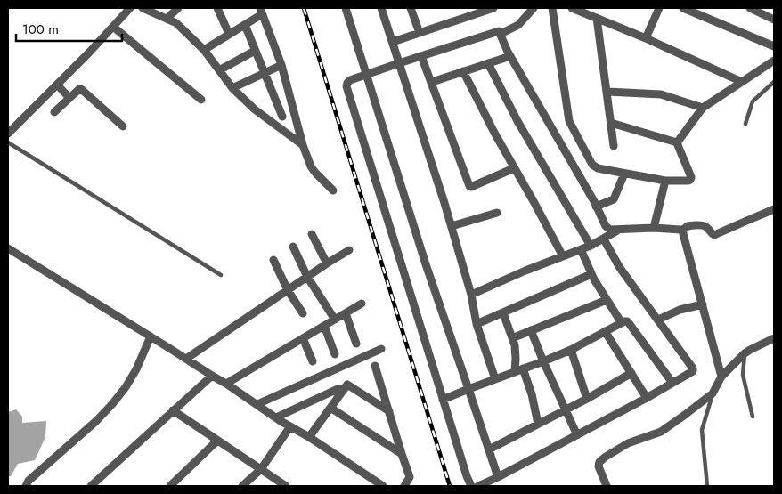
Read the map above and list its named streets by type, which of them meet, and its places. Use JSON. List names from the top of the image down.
{
  "scale_bar": "100 m"
}
